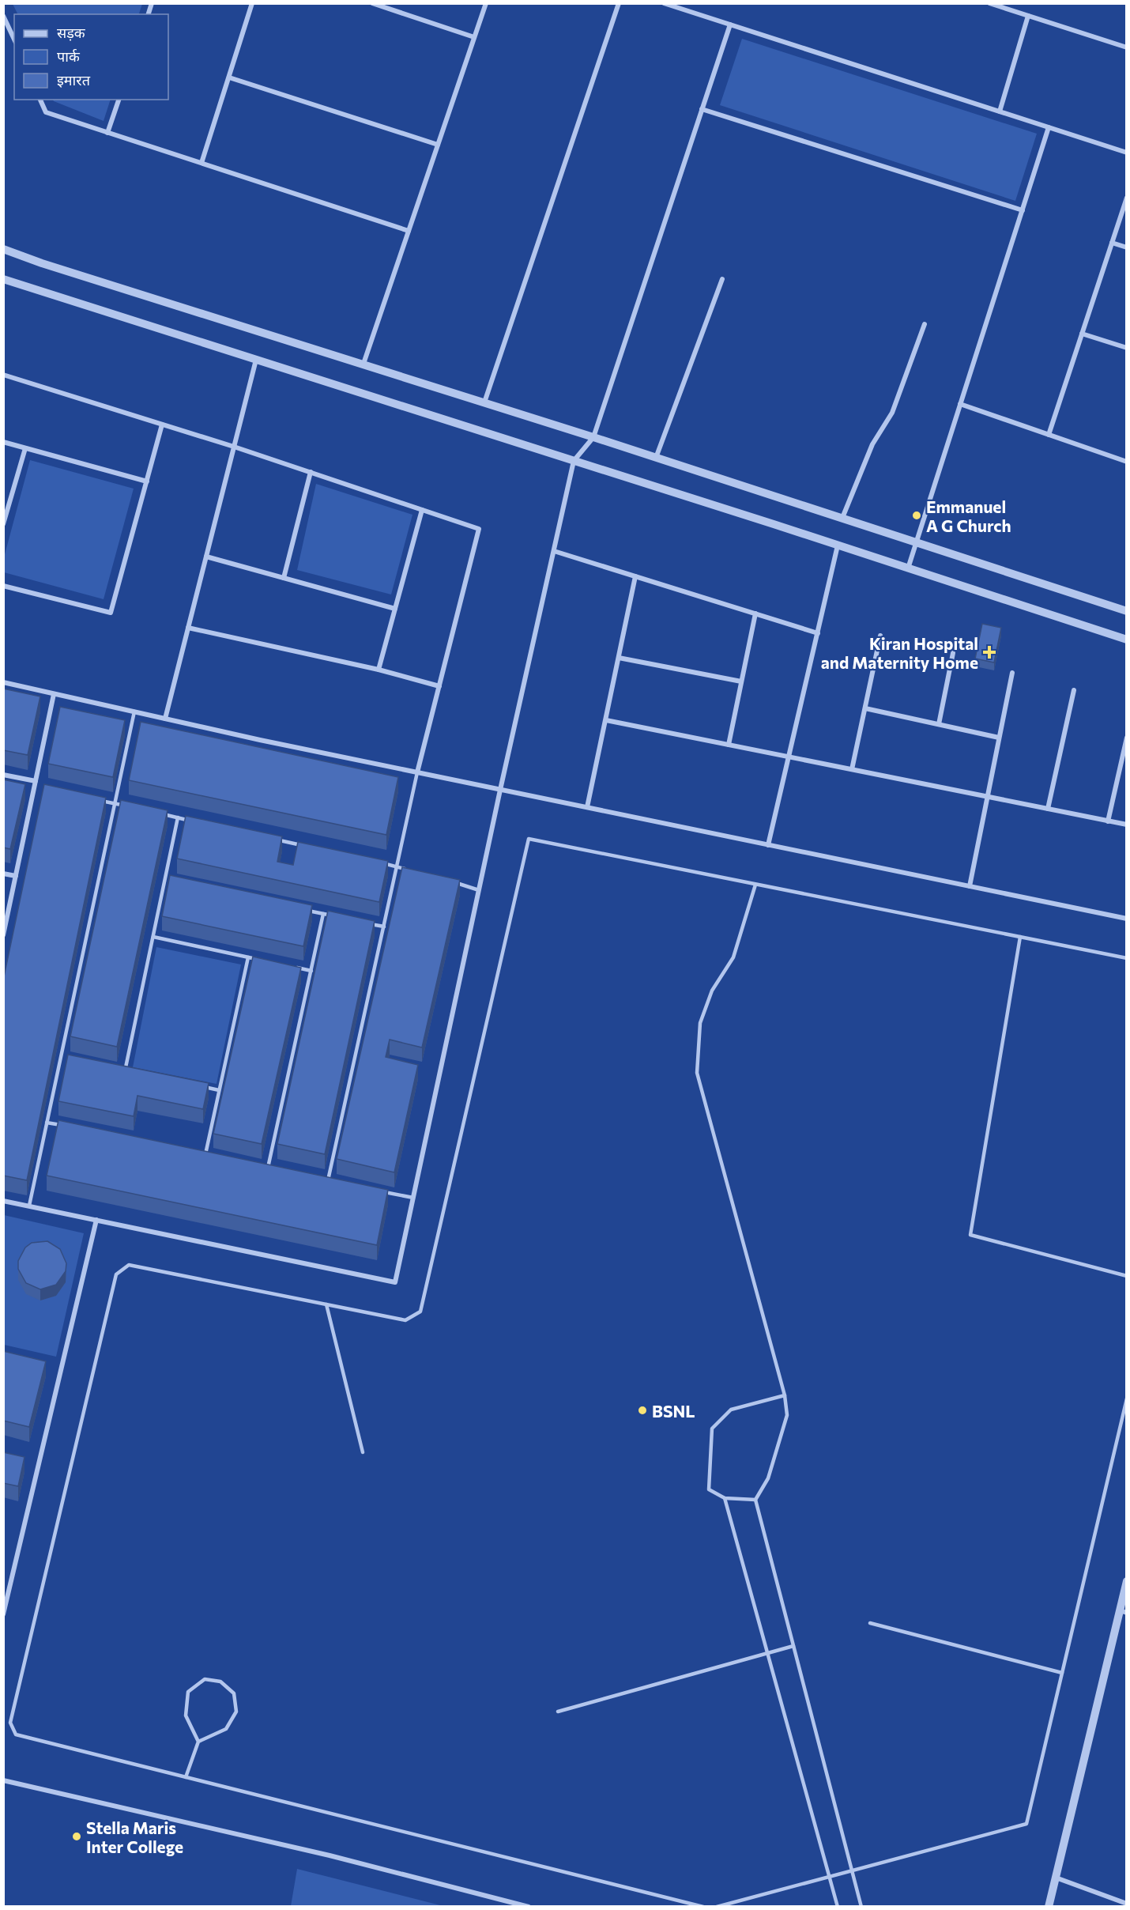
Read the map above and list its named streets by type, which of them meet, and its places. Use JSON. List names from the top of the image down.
{
  "places": {
    "other": ["Emmanuel A G Church", "BSNL", "Stella Maris Inter College"],
    "health": ["Kiran Hospital and Maternity Home"]
  },
  "legend": ["सड़क", "पार्क", "इमारत"]
}
